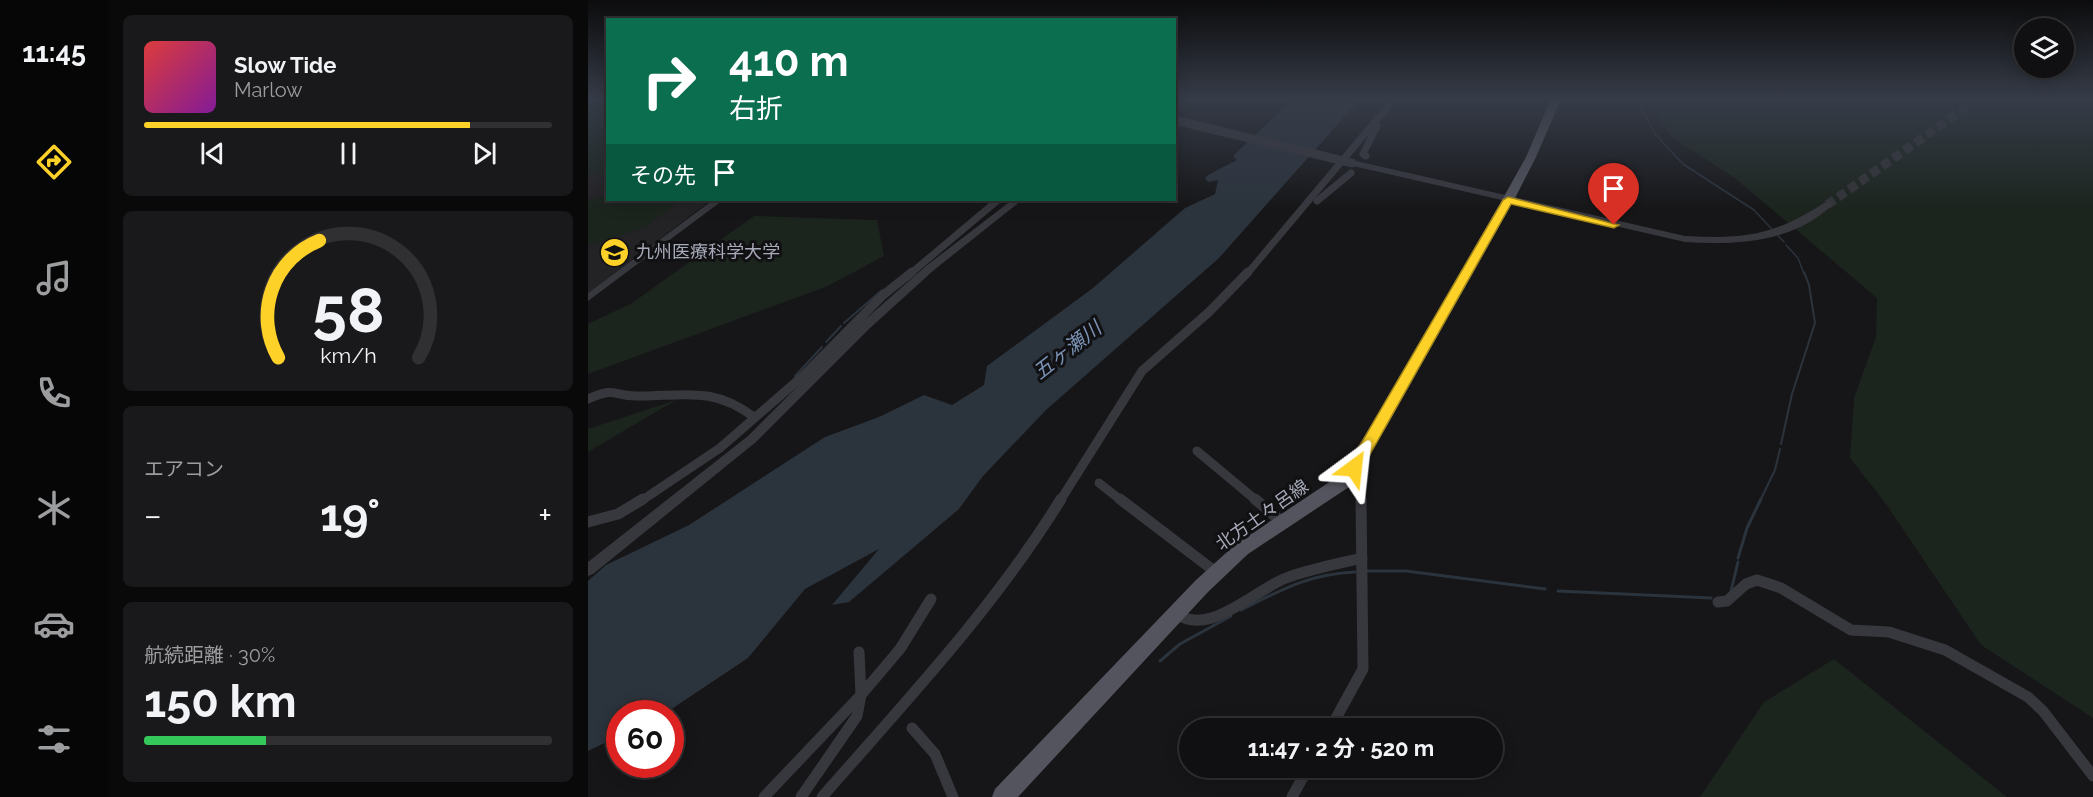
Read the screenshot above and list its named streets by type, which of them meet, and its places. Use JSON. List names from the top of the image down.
{
  "streets": {
    "main road": ["北方土々呂線"]
  },
  "water": ["五ヶ瀬川"],
  "places": {
    "school or university": ["九州医療科学大学"]
  },
  "page": {
    "tabs": "11:45",
    "turn": ["410 m", "右折"],
    "song": ["Slow Tide", "Marlow"],
    "then": "その先",
    "tile": [
      "エアコン",
      ["航続距離 · 30%", "150 km"]
    ],
    "heat": ["−", "19°", "+"],
    "limit": "60",
    "trip": "11:47 · 2 分 · 520 m",
    "gauge": ["58", "km/h"]
  }
}
